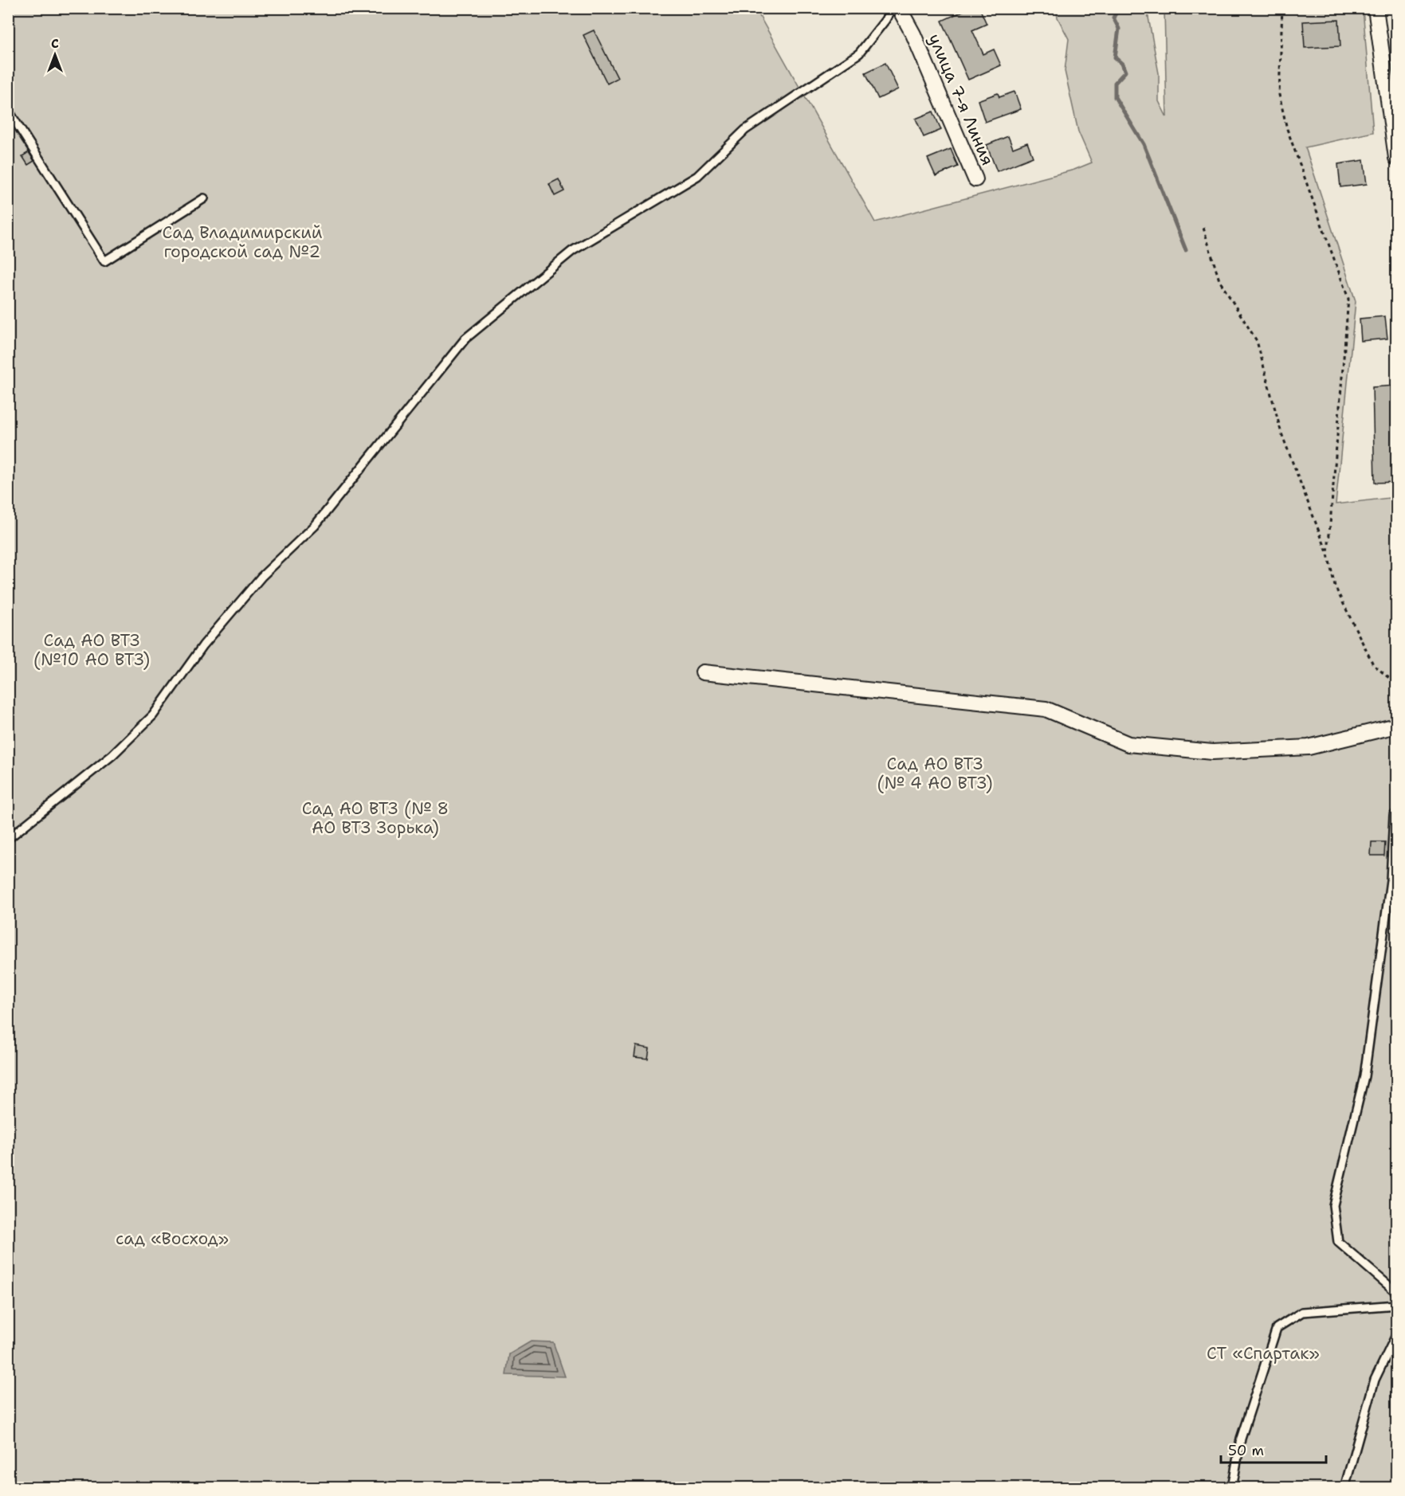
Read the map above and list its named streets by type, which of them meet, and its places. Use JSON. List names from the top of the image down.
{
  "streets": {
    "street": ["улица 7-я Линия"]
  },
  "parks": [
    "Сад Владимирский городской сад №2",
    "Сад АО ВТЗ (№10 АО ВТЗ)",
    "Сад АО ВТЗ (№ 4 АО ВТЗ)",
    "Сад АО ВТЗ (№ 8 АО ВТЗ Зорька)",
    "сад «Восход»",
    "СТ «Спартак»"
  ],
  "scale_bar": "50 m",
  "north": "top"
}
